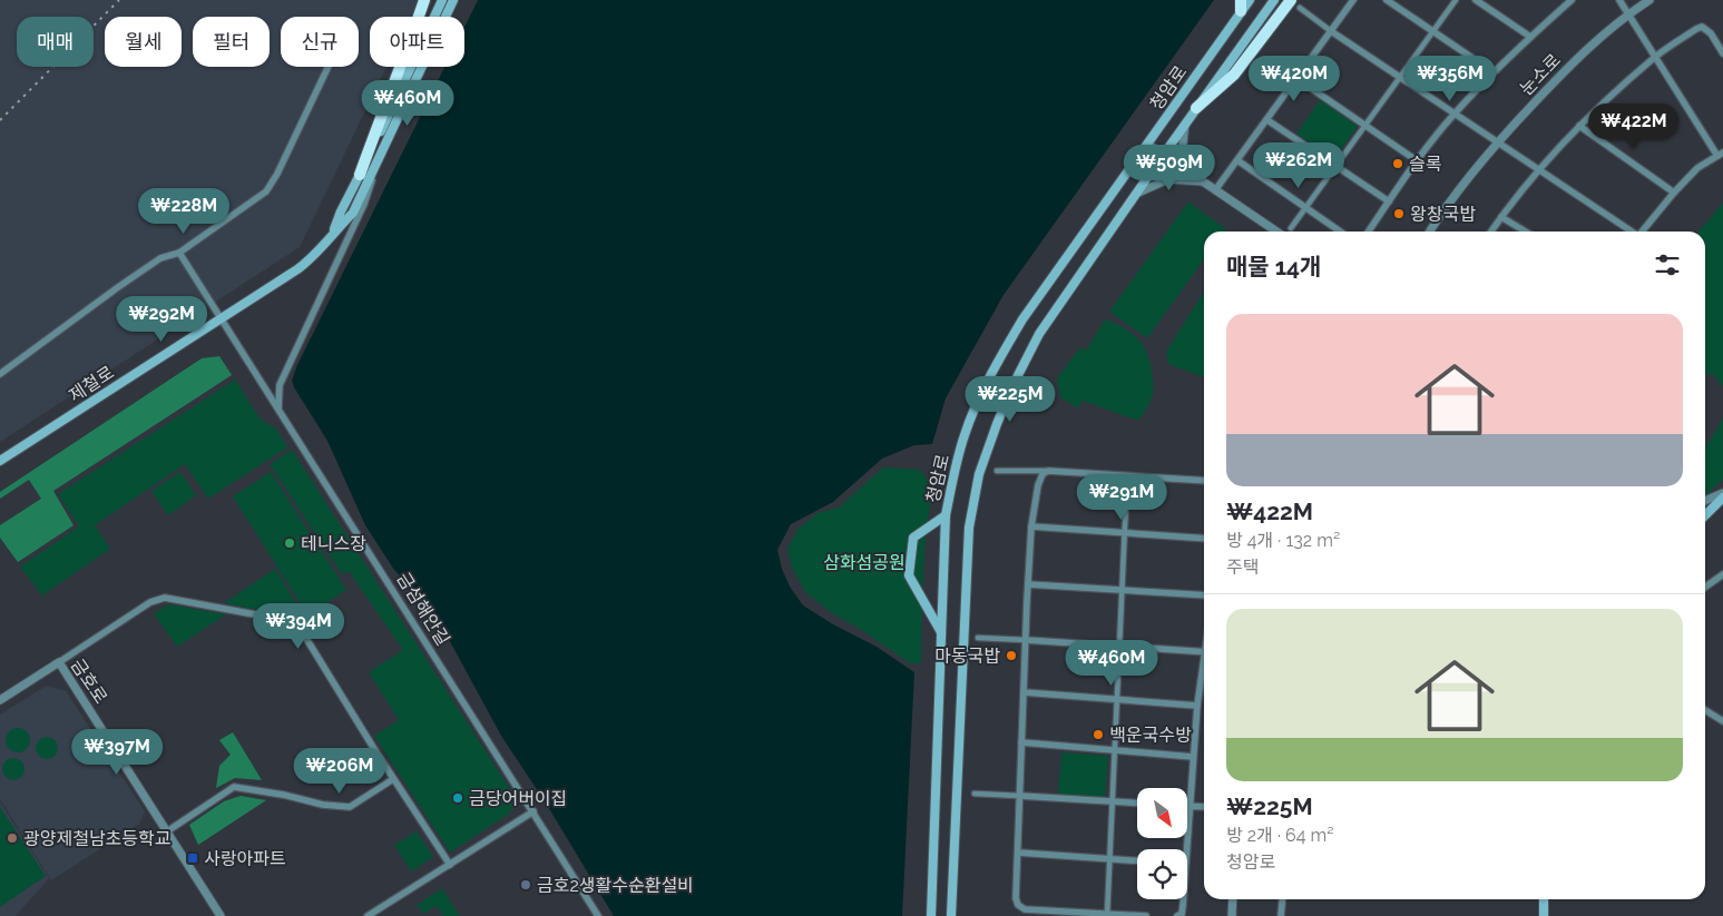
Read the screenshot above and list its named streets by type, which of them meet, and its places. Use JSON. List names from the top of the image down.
{
  "streets": {
    "main road": ["청암로", "제철로"],
    "street": ["눈소로", "금섬해안길", "금호로"]
  },
  "crossings": [
    ["제철로", "금섬해안길"]
  ],
  "parks": ["삼화섬공원"],
  "places": {
    "other": [
      "슬록",
      "왕창국밥",
      "테니스장",
      "마동국밥",
      "백운국수방",
      "금당어버이집",
      "광양제철남초등학교",
      "금호2생활수순환설비"
    ],
    "transit": ["사랑아파트"]
  },
  "north": "bottom right",
  "page": {
    "chip": [
      "매매",
      "월세",
      "필터",
      "신규",
      "아파트"
    ],
    "price": [
      "₩420M",
      "₩356M",
      "₩460M",
      "₩422M",
      "₩262M",
      "₩509M",
      "₩228M",
      "₩292M",
      "₩225M",
      "₩291M",
      "₩394M",
      "₩460M",
      "₩397M",
      "₩206M"
    ],
    "heading": "매물 14개",
    "list": [
      {
        "name": "₩422M",
        "note": "방 4개 · 132 m² · 주택"
      },
      {
        "name": "₩225M",
        "note": "방 2개 · 64 m² · 청암로"
      }
    ]
  }
}
